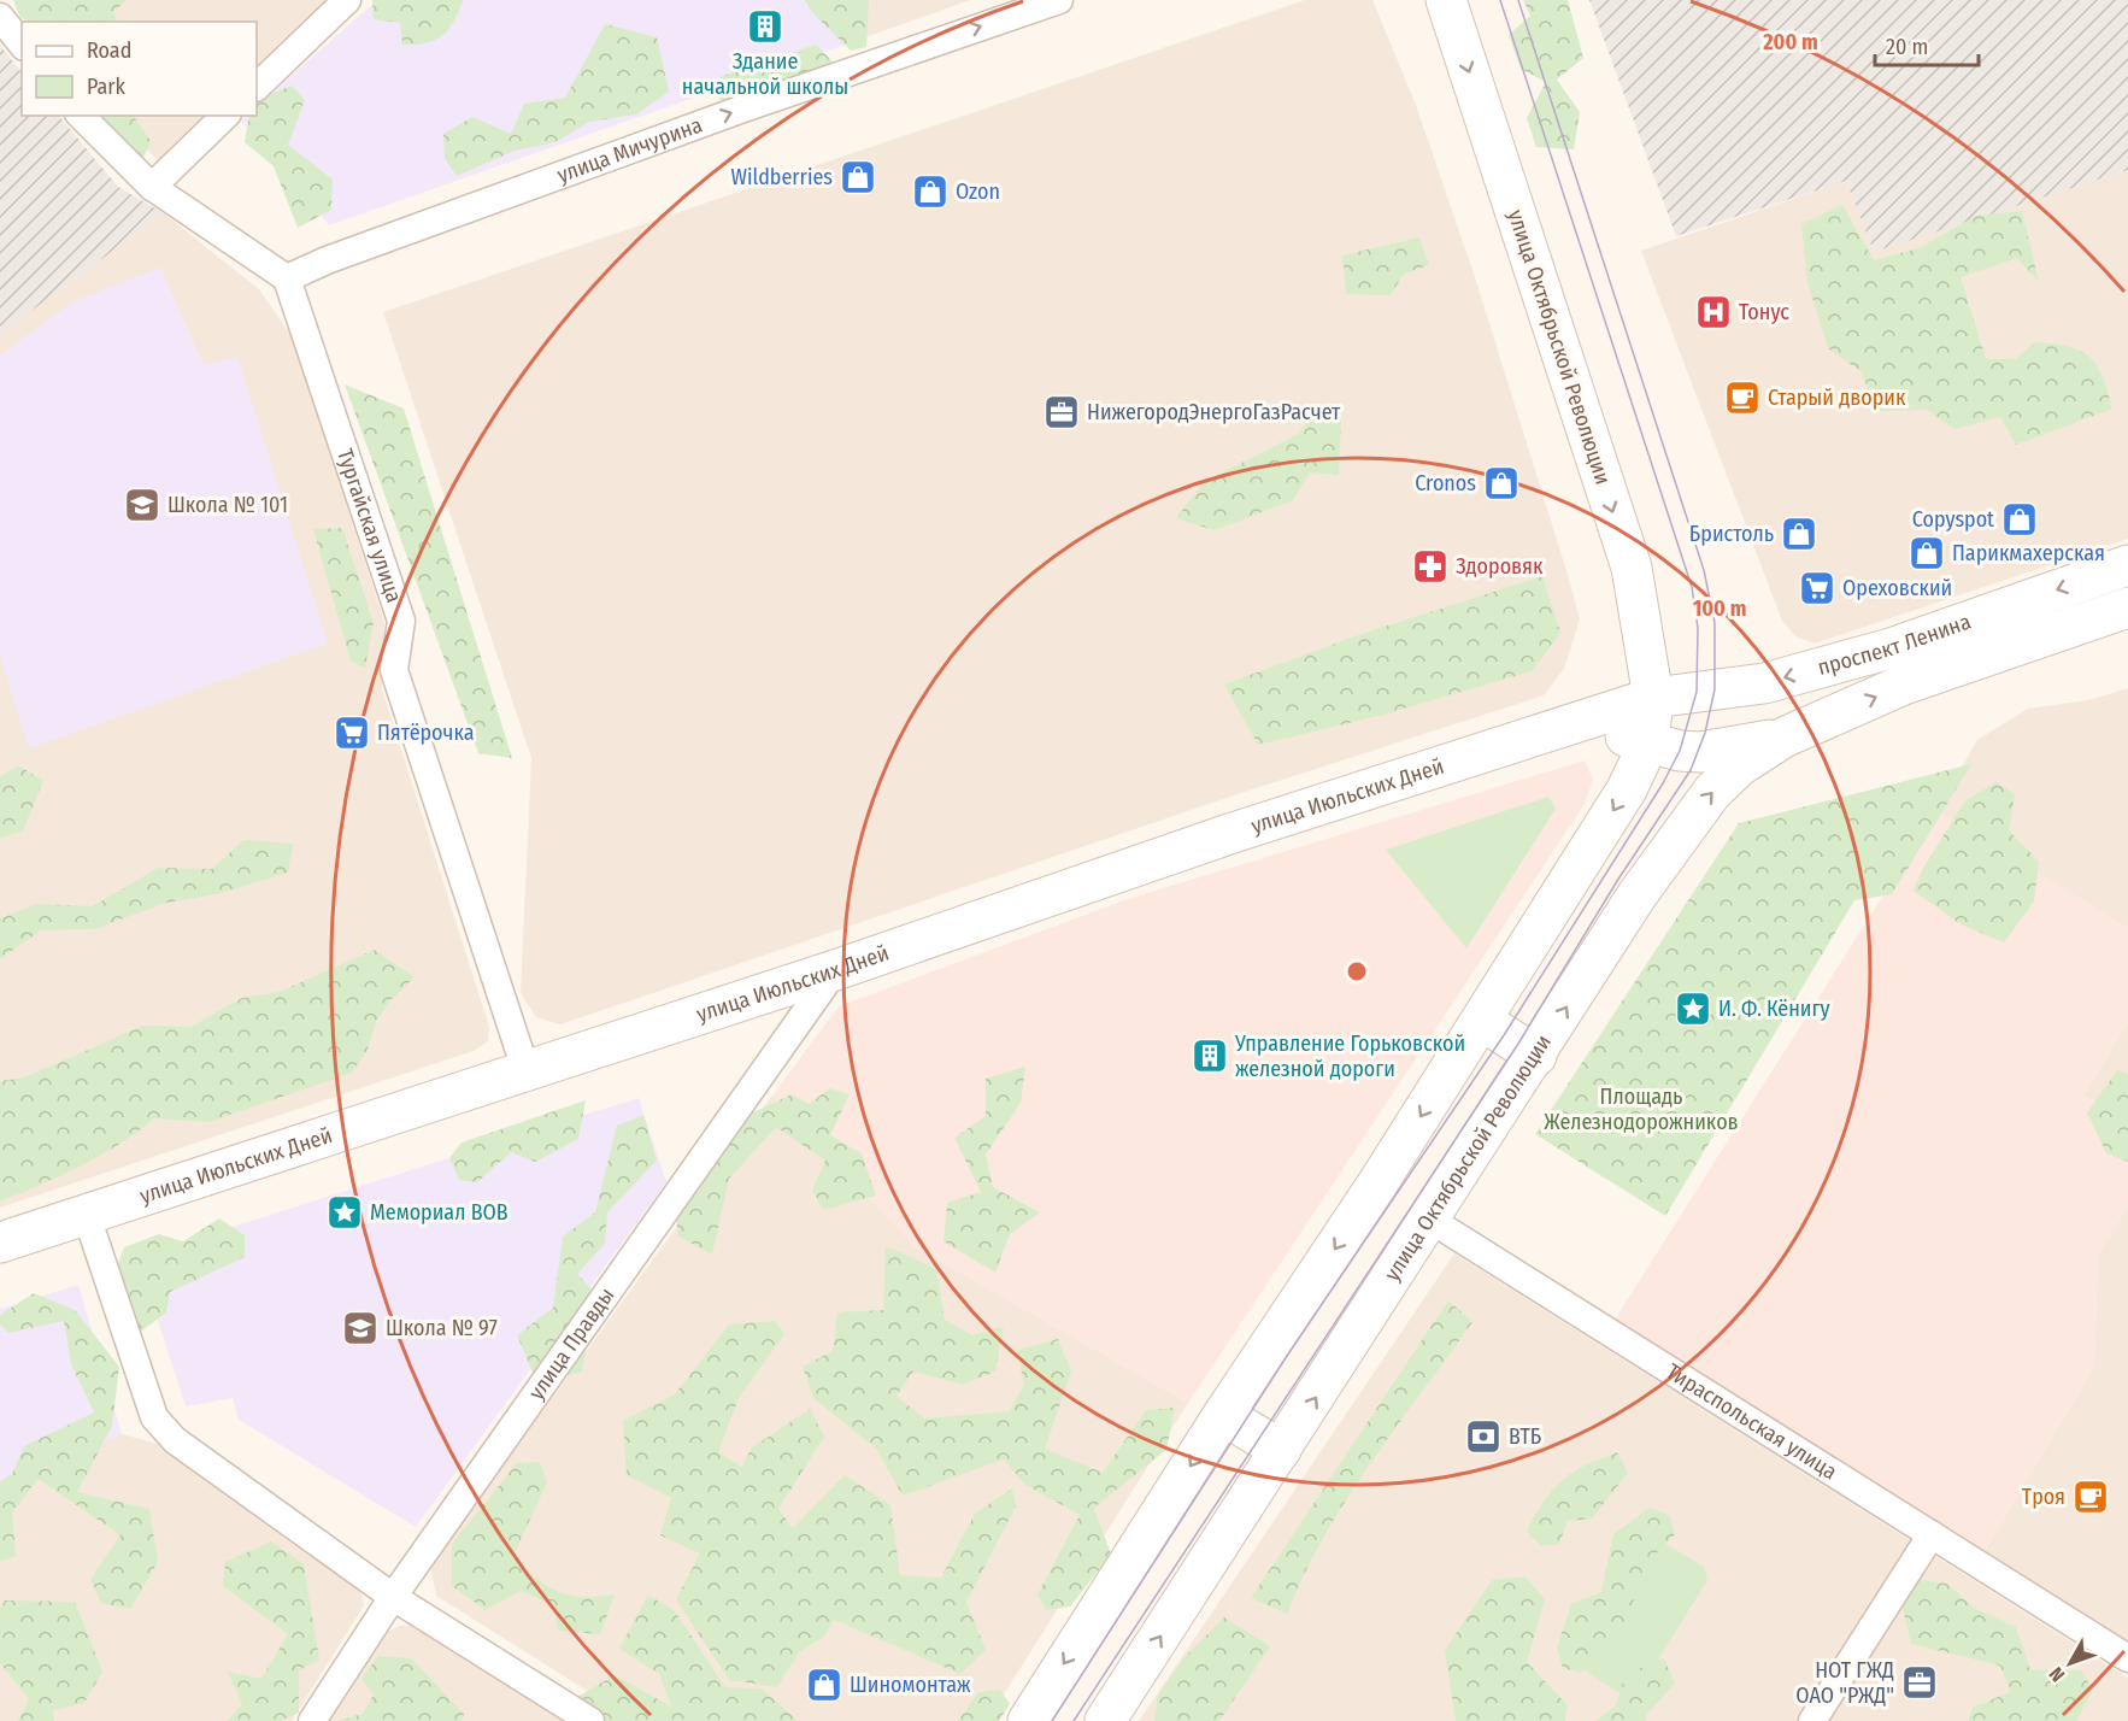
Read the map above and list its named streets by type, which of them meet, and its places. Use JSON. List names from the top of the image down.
{
  "streets": {
    "main road": [
      "улица Октябрьской Революции",
      "проспект Ленина",
      "улица Июльских Дней",
      "Тираспольская улица"
    ],
    "street": ["улица Мичурина", "Тургайская улица", "улица Правды"]
  },
  "crossings": [
    ["улица Мичурина", "Тургайская улица"],
    ["улица Октябрьской Революции", "проспект Ленина"],
    ["улица Октябрьской Революции", "улица Июльских Дней"],
    ["улица Октябрьской Революции", "Тираспольская улица"],
    ["Тургайская улица", "улица Июльских Дней"],
    ["проспект Ленина", "улица Июльских Дней"],
    ["улица Июльских Дней", "улица Правды"]
  ],
  "one_way": ["улица Мичурина"],
  "parks": ["Площадь Железнодорожников"],
  "places": {
    "building": ["Здание начальной школы", "Управление Горьковской железной дороги"],
    "shop": [
      "Wildberries",
      "Ozon",
      "Cronos",
      "Copyspot",
      "Бристоль",
      "Парикмахерская",
      "Шиномонтаж"
    ],
    "hospital": ["Тонус"],
    "cafe": ["Старый дворик", "Троя"],
    "office": ["НижегородЭнергоГазРасчет", "НОТ ГЖД ОАО \"РЖД\""],
    "school or university": ["Школа № 101", "Школа № 97"],
    "pharmacy": ["Здоровяк"],
    "supermarket": ["Ореховский", "Пятёрочка"],
    "place": ["И. Ф. Кёнигу", "Мемориал ВОВ"],
    "bank": ["ВТБ"]
  },
  "legend": ["Road", "Park"],
  "scale_bar": "20 m",
  "north": "bottom left",
  "rings": ["200 m", "100 m"]
}
